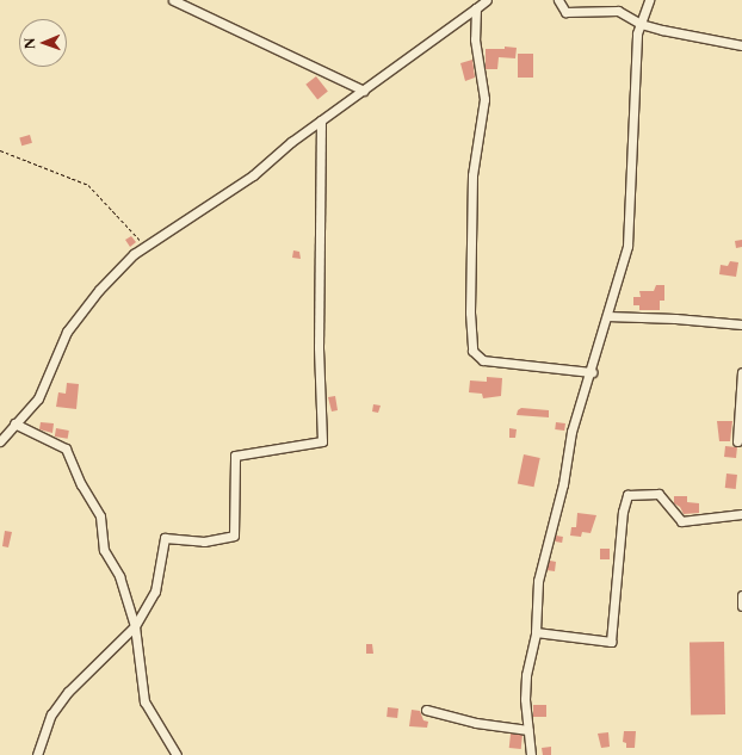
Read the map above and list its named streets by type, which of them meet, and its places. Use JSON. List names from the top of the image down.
{
  "north": "left"
}
